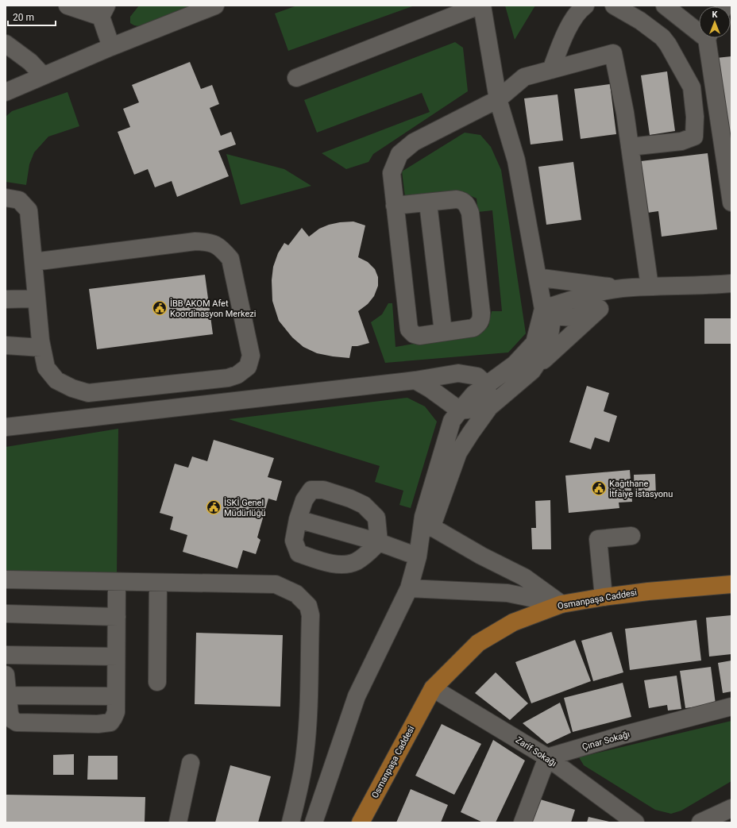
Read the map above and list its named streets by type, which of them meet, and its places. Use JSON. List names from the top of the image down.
{
  "streets": {
    "main road": ["Osmanpaşa Caddesi"],
    "street": ["Çınar Sokağı", "Zarif Sokağı"]
  },
  "crossings": [
    ["Osmanpaşa Caddesi", "Zarif Sokağı"],
    ["Çınar Sokağı", "Zarif Sokağı"]
  ],
  "places": {
    "public building": ["İBB AKOM Afet Koordinasyon Merkezi", "Kağıthane İtfaiye İstasyonu", "İSKİ Genel Müdürlüğü"]
  },
  "scale_bar": "20 m",
  "north": "top"
}
